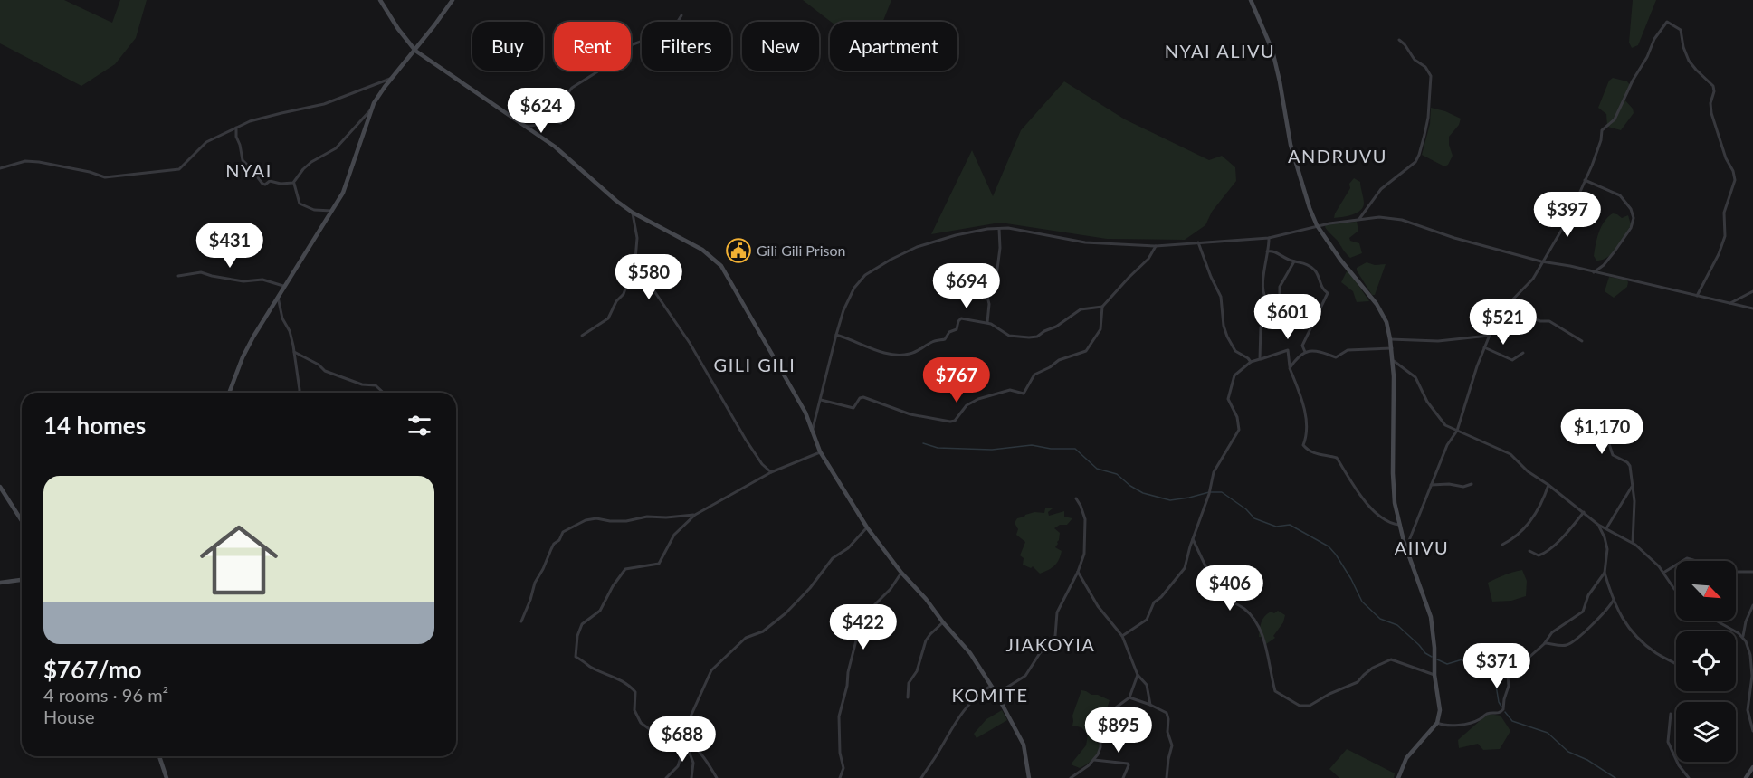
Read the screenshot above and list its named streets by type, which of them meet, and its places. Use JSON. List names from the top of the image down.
{
  "districts": [
    "NYAI ALIVU",
    "ANDRUVU",
    "NYAI",
    "GILI GILI",
    "AIIVU",
    "JIAKOYIA",
    "KOMITE"
  ],
  "places": {
    "public building": ["Gili Gili Prison"]
  },
  "north": "bottom right",
  "page": {
    "chip": [
      "Buy",
      "Rent",
      "Filters",
      "New",
      "Apartment"
    ],
    "price": [
      "$624",
      "$397",
      "$431",
      "$580",
      "$694",
      "$601",
      "$521",
      "$767",
      "$1,170",
      "$406",
      "$422",
      "$371",
      "$895",
      "$688"
    ],
    "heading": "14 homes",
    "list": [
      {
        "name": "$767/mo",
        "note": "4 rooms · 96 m² · House"
      }
    ]
  }
}
